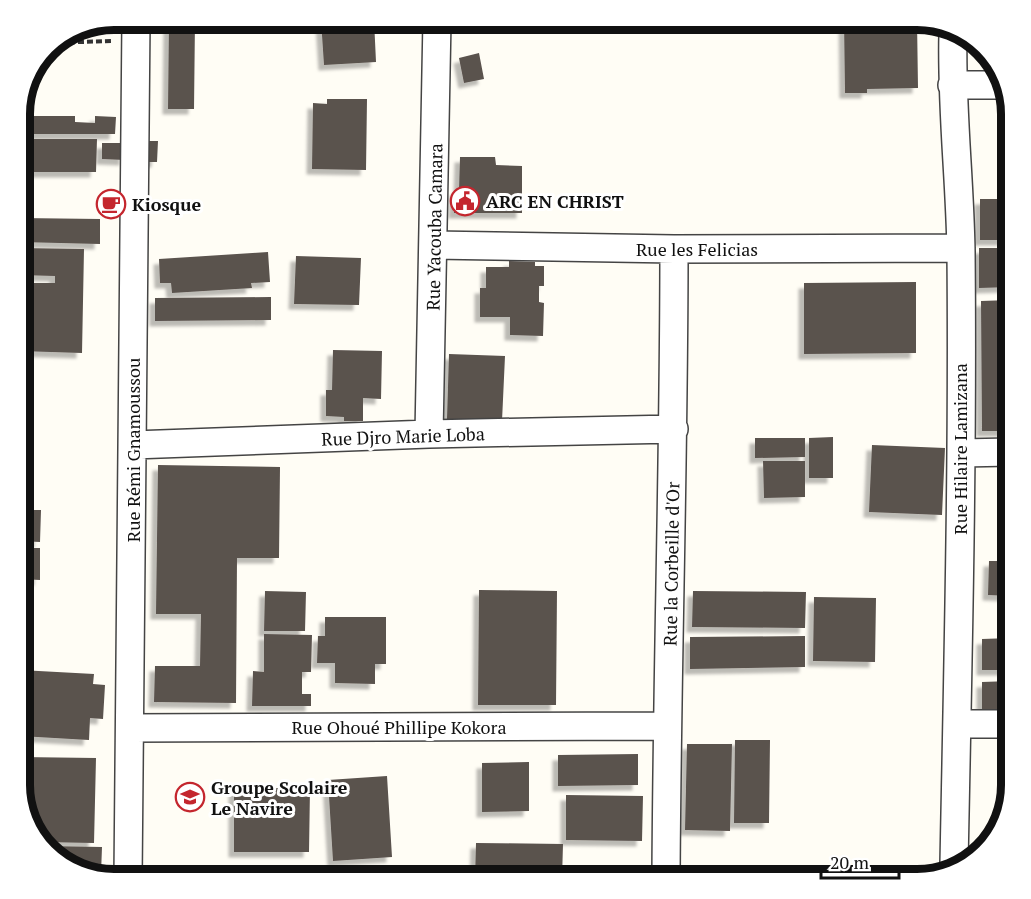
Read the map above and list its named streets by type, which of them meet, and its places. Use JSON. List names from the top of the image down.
{
  "streets": {
    "street": [
      "Rue Yacouba Camara",
      "Rue les Felicias",
      "Rue Djro Marie Loba",
      "Rue Hilaire Lamizana",
      "Rue Rémi Gnamoussou",
      "Rue la Corbeille d'Or",
      "Rue Ohoué Phillipe Kokora"
    ]
  },
  "crossings": [
    ["Rue Yacouba Camara", "Rue les Felicias"],
    ["Rue Yacouba Camara", "Rue Djro Marie Loba"],
    ["Rue les Felicias", "Rue Hilaire Lamizana"],
    ["Rue les Felicias", "Rue la Corbeille d'Or"],
    ["Rue Djro Marie Loba", "Rue Rémi Gnamoussou"],
    ["Rue Djro Marie Loba", "Rue la Corbeille d'Or"],
    ["Rue Rémi Gnamoussou", "Rue Ohoué Phillipe Kokora"],
    ["Rue la Corbeille d'Or", "Rue Ohoué Phillipe Kokora"]
  ],
  "places": {
    "public building": ["ARC EN CHRIST"],
    "cafe": ["Kiosque"],
    "school or university": ["Groupe Scolaire Le Navire"]
  },
  "scale_bar": "20 m"
}
